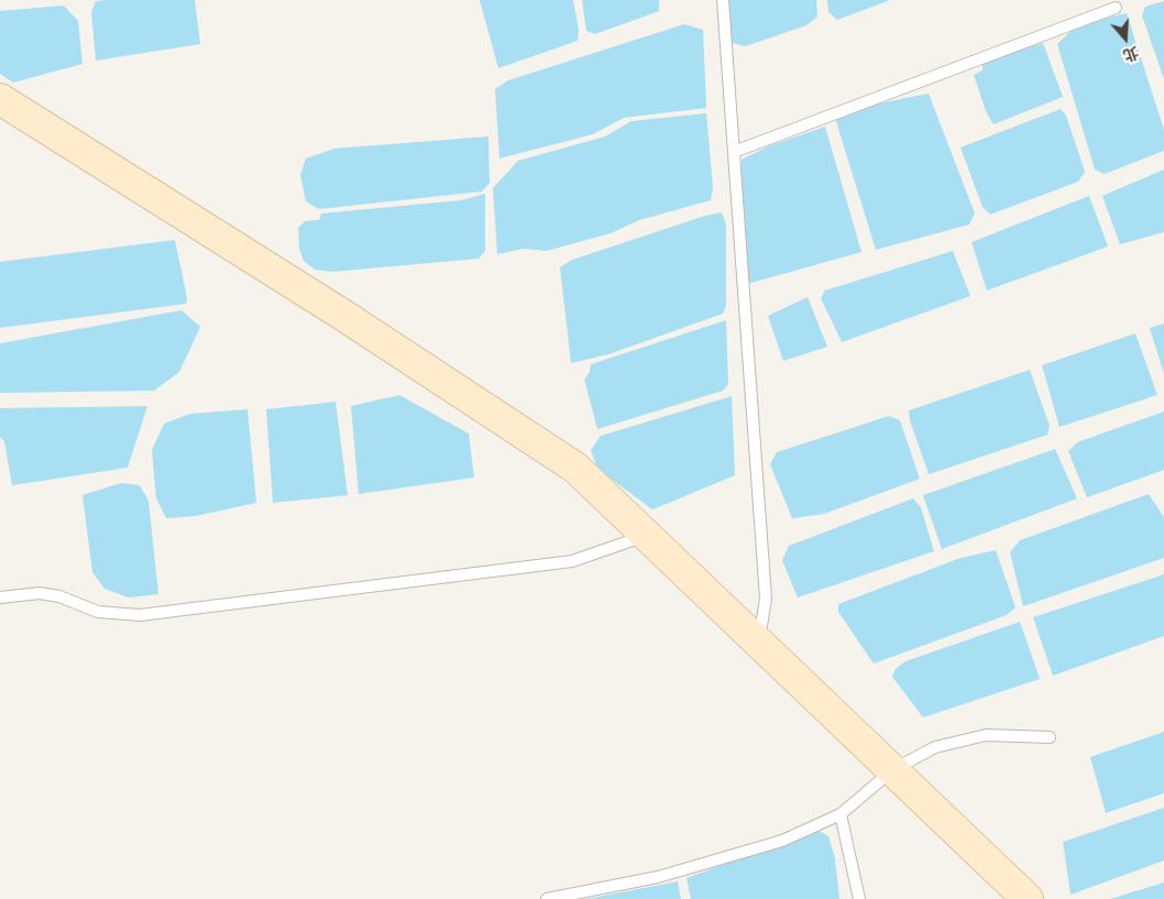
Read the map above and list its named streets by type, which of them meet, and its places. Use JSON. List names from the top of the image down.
{
  "north": "bottom"
}
